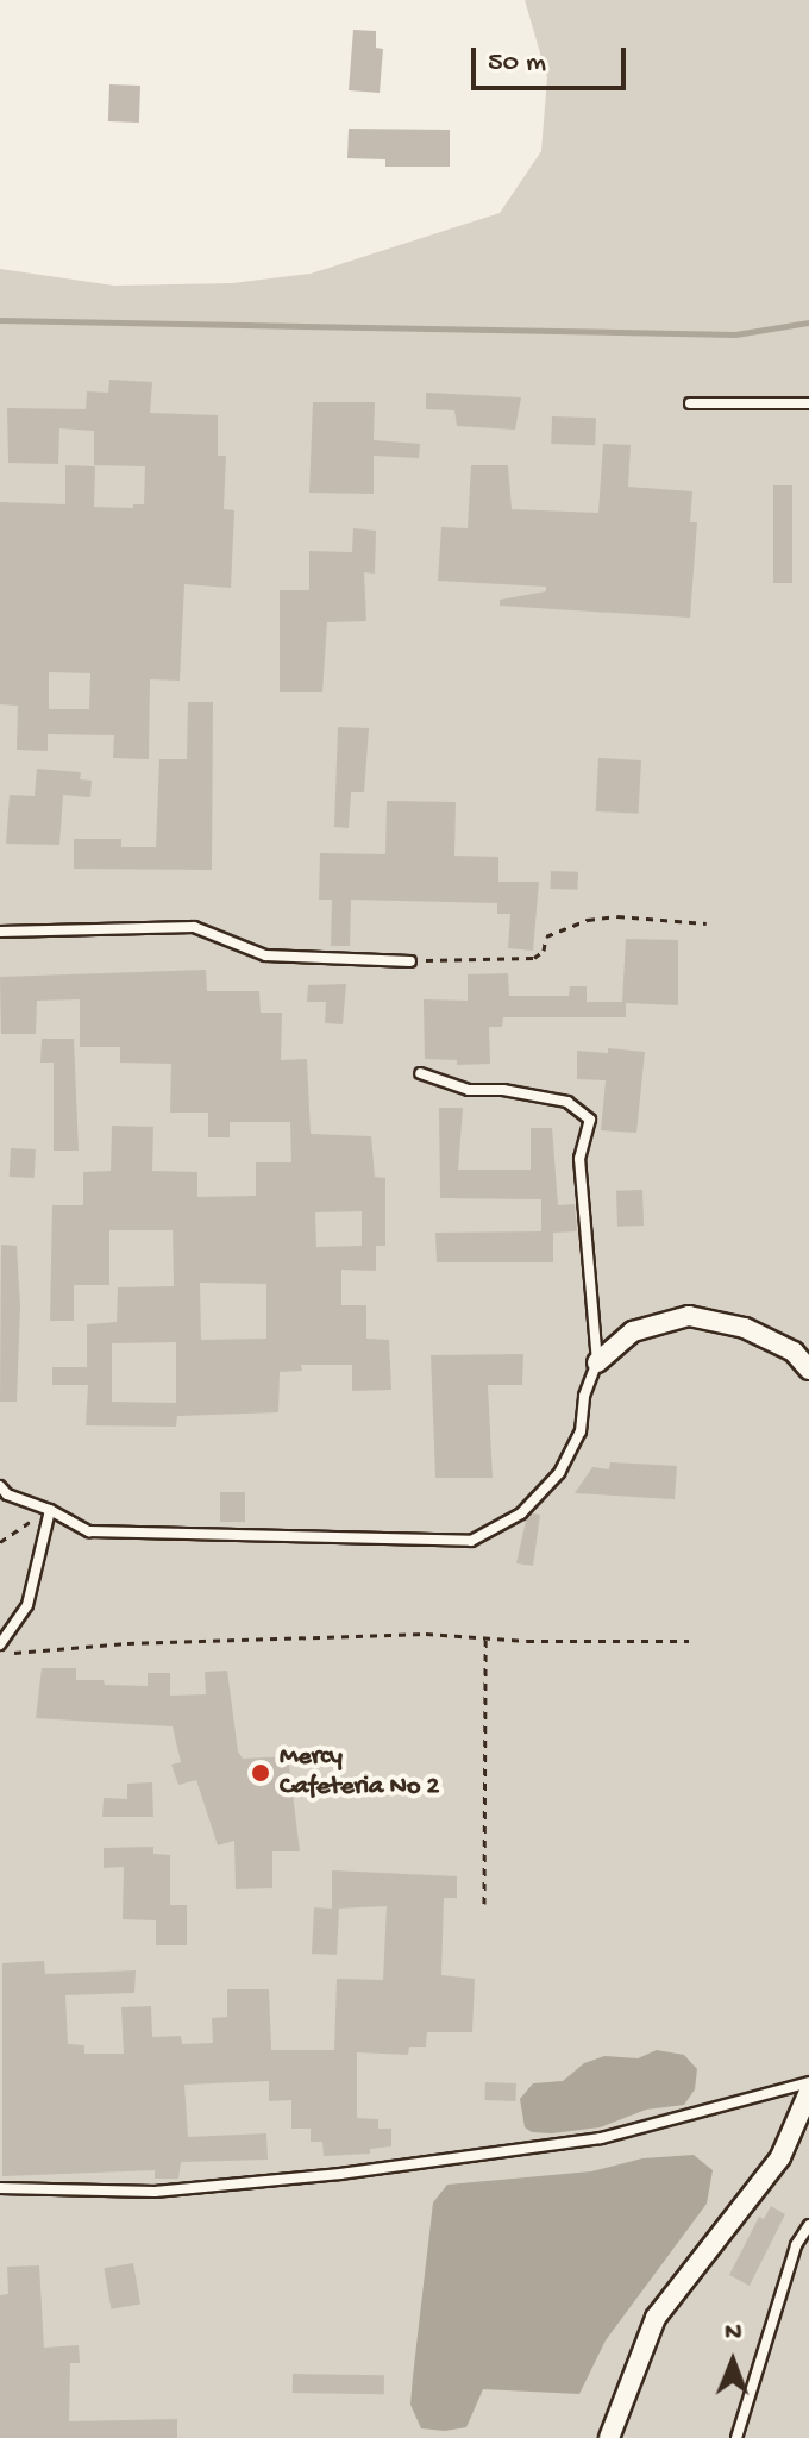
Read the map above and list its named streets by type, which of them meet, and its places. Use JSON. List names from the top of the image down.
{
  "places": ["Mercy Cafeteria No 2"],
  "scale_bar": "50 m",
  "north": "top"
}
